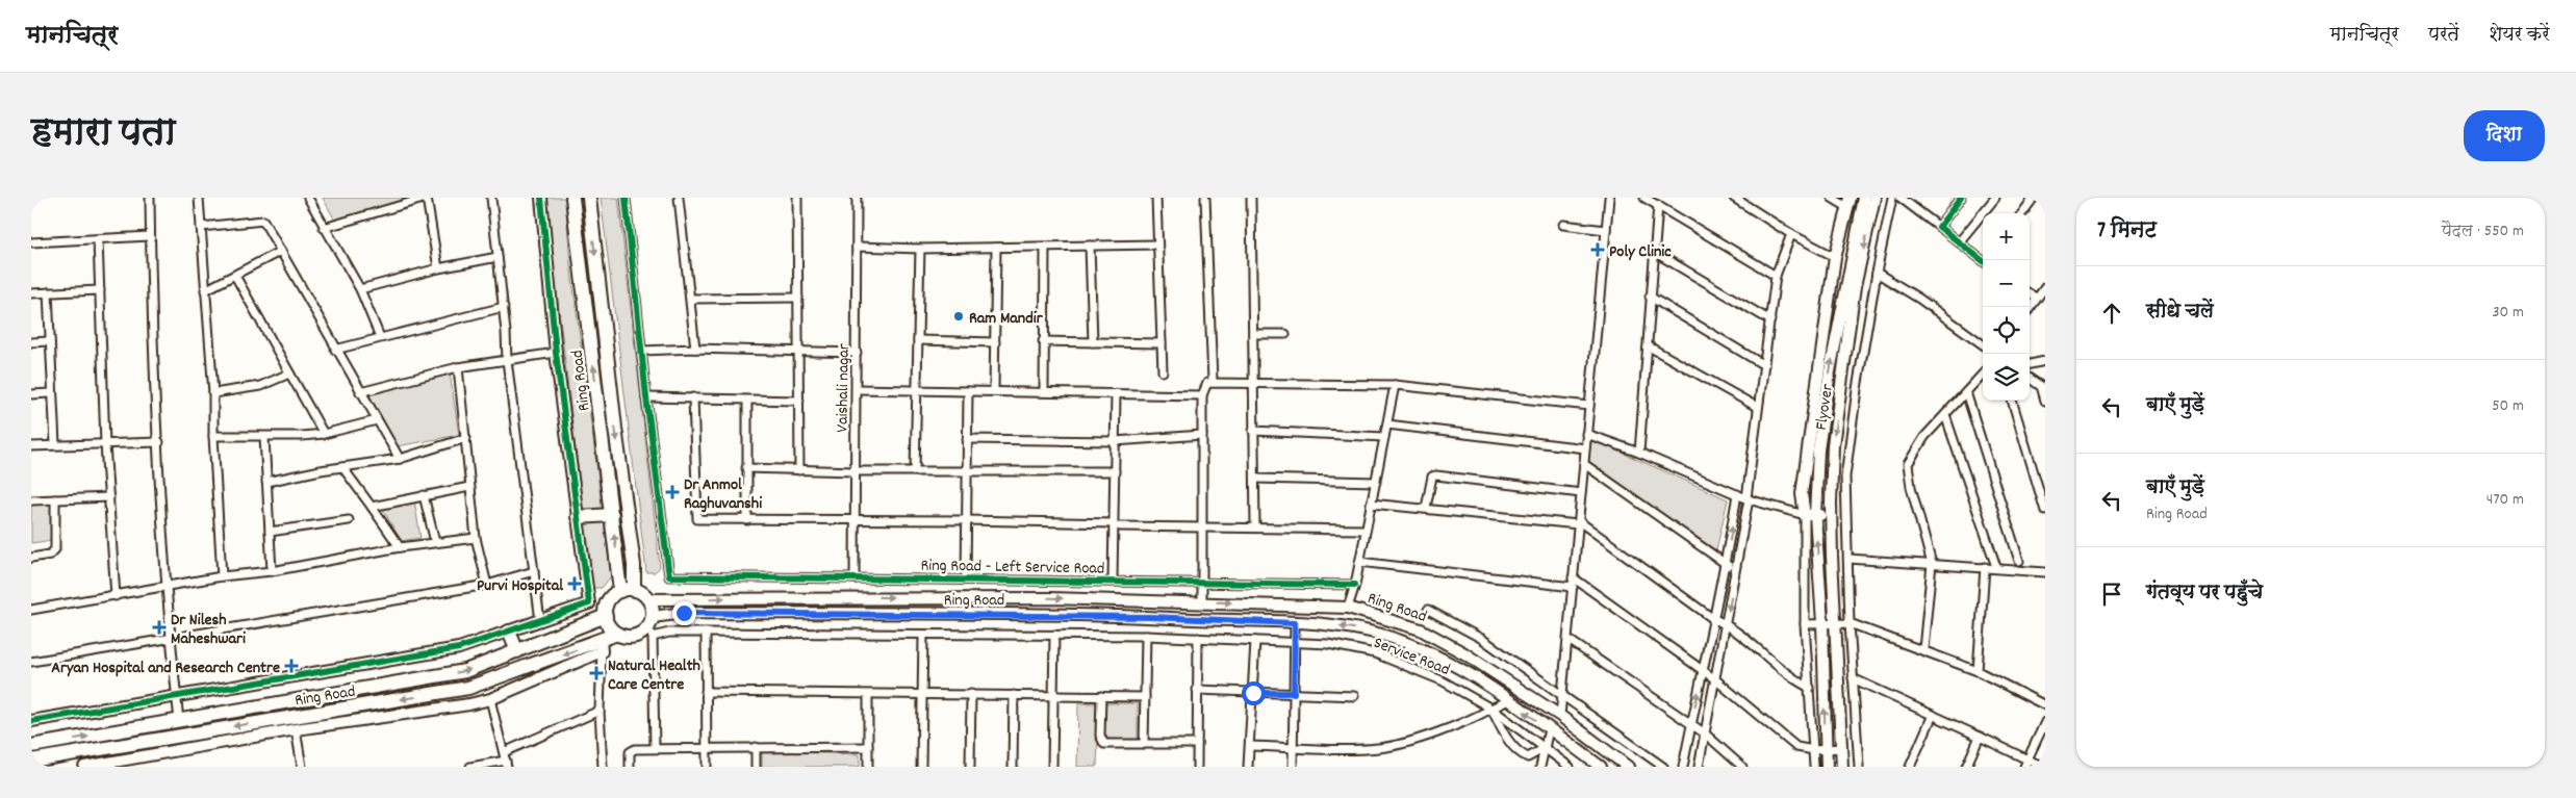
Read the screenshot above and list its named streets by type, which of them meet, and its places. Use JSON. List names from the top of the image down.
{
  "streets": {
    "highway": ["Ring Road"],
    "main road": ["Flyover"],
    "street": ["Vaishali nagar", "Ring Road - Left Service Road", "Service Road"]
  },
  "crossings": [
    ["Ring Road", "Service Road"],
    ["Vaishali nagar", "Ring Road - Left Service Road"]
  ],
  "places": {
    "health": [
      "Poly Clinic",
      "Dr Anmol Raghuvanshi",
      "Purvi Hospital",
      "Dr Nilesh Maheshwari",
      "Aryan Hospital and Research Centre",
      "Natural Health Care Centre"
    ],
    "other": ["Ram Mandir"]
  },
  "page": {
    "header": "मानचित्र",
    "nav": ["मानचित्र", "परतें", "शेयर करें"],
    "title": "हमारा पता",
    "buttons": "दिशा",
    "heading": ["7 मिनट", "पैदल · 550 m"],
    "map_buttons": ["+", "−"],
    "list": [
      ["सीधे चलें", "30 m"],
      ["बाएँ मुड़ें", "50 m"],
      ["बाएँ मुड़ें", "Ring Road", "470 m"],
      "गंतव्य पर पहुँचे"
    ]
  }
}
